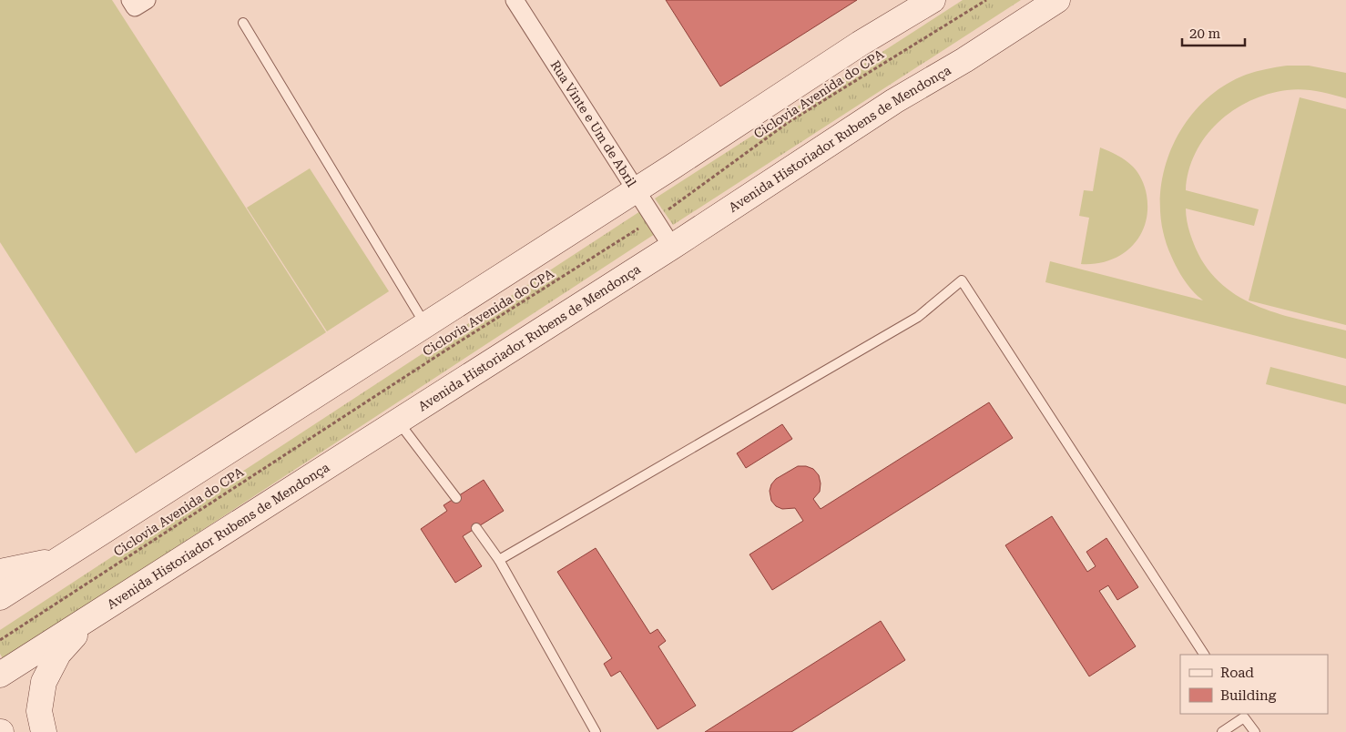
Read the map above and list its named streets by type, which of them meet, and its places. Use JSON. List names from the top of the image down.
{
  "streets": {
    "main road": ["Avenida Historiador Rubens de Mendonça"],
    "street": ["Rua Vinte e Um de Abril"],
    "path": ["Ciclovia Avenida do CPA"]
  },
  "crossings": [
    ["Ciclovia Avenida do CPA", "Rua Vinte e Um de Abril"],
    ["Rua Vinte e Um de Abril", "Avenida Historiador Rubens de Mendonça"]
  ],
  "legend": ["Road", "Building"],
  "scale_bar": "20 m"
}
